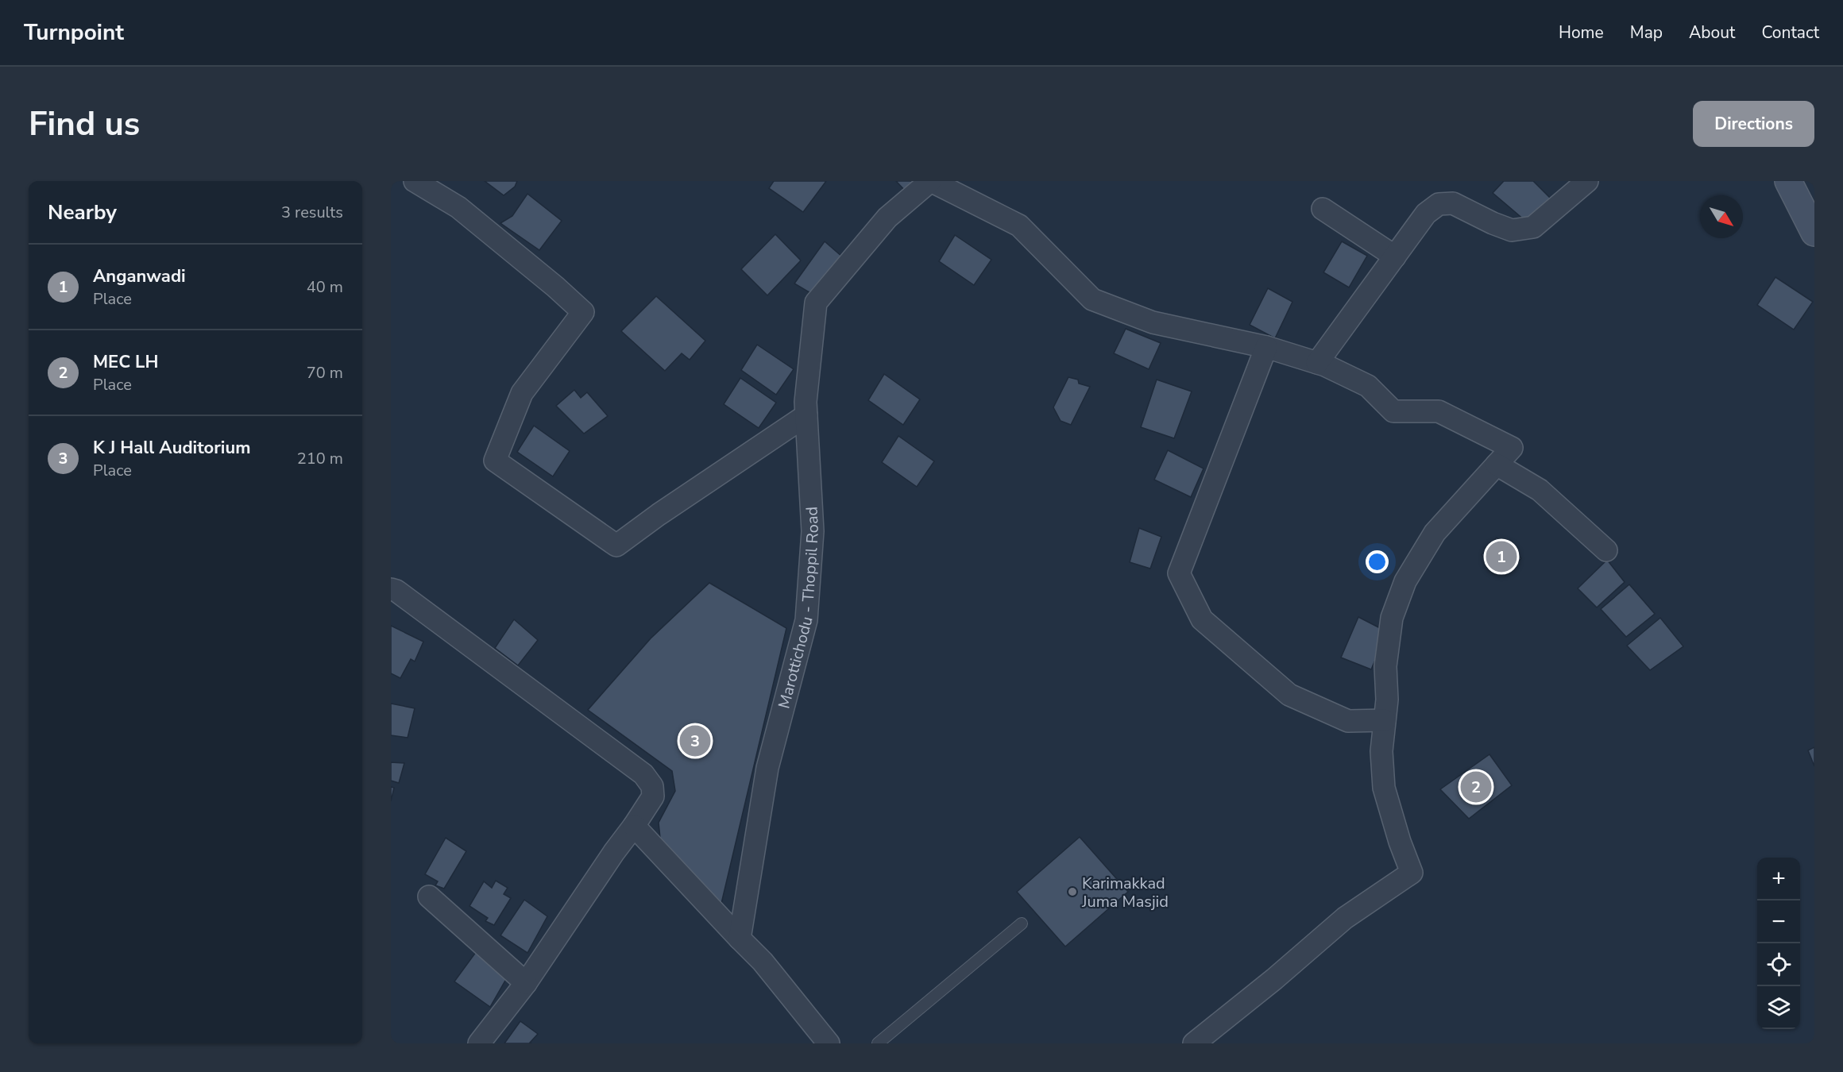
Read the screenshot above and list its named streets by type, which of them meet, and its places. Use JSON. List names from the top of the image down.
{
  "streets": {
    "street": ["Marottichodu - Thoppil Road"]
  },
  "places": ["Karimakkad Juma Masjid"],
  "north": "bottom right",
  "page": {
    "header": "Turnpoint",
    "nav": [
      "Home",
      "Map",
      "About",
      "Contact"
    ],
    "buttons": "Directions",
    "title": "Find us",
    "heading": ["Nearby", "3 results"],
    "list": [
      {
        "mark": "1",
        "name": "Anganwadi",
        "note": "Place",
        "value": "40 m"
      },
      {
        "mark": "2",
        "name": "MEC LH",
        "note": "Place",
        "value": "70 m"
      },
      {
        "mark": "3",
        "name": "K J Hall Auditorium",
        "note": "Place",
        "value": "210 m"
      }
    ],
    "pins": ["1", "3", "2"],
    "map_buttons": ["+", "−"]
  }
}
